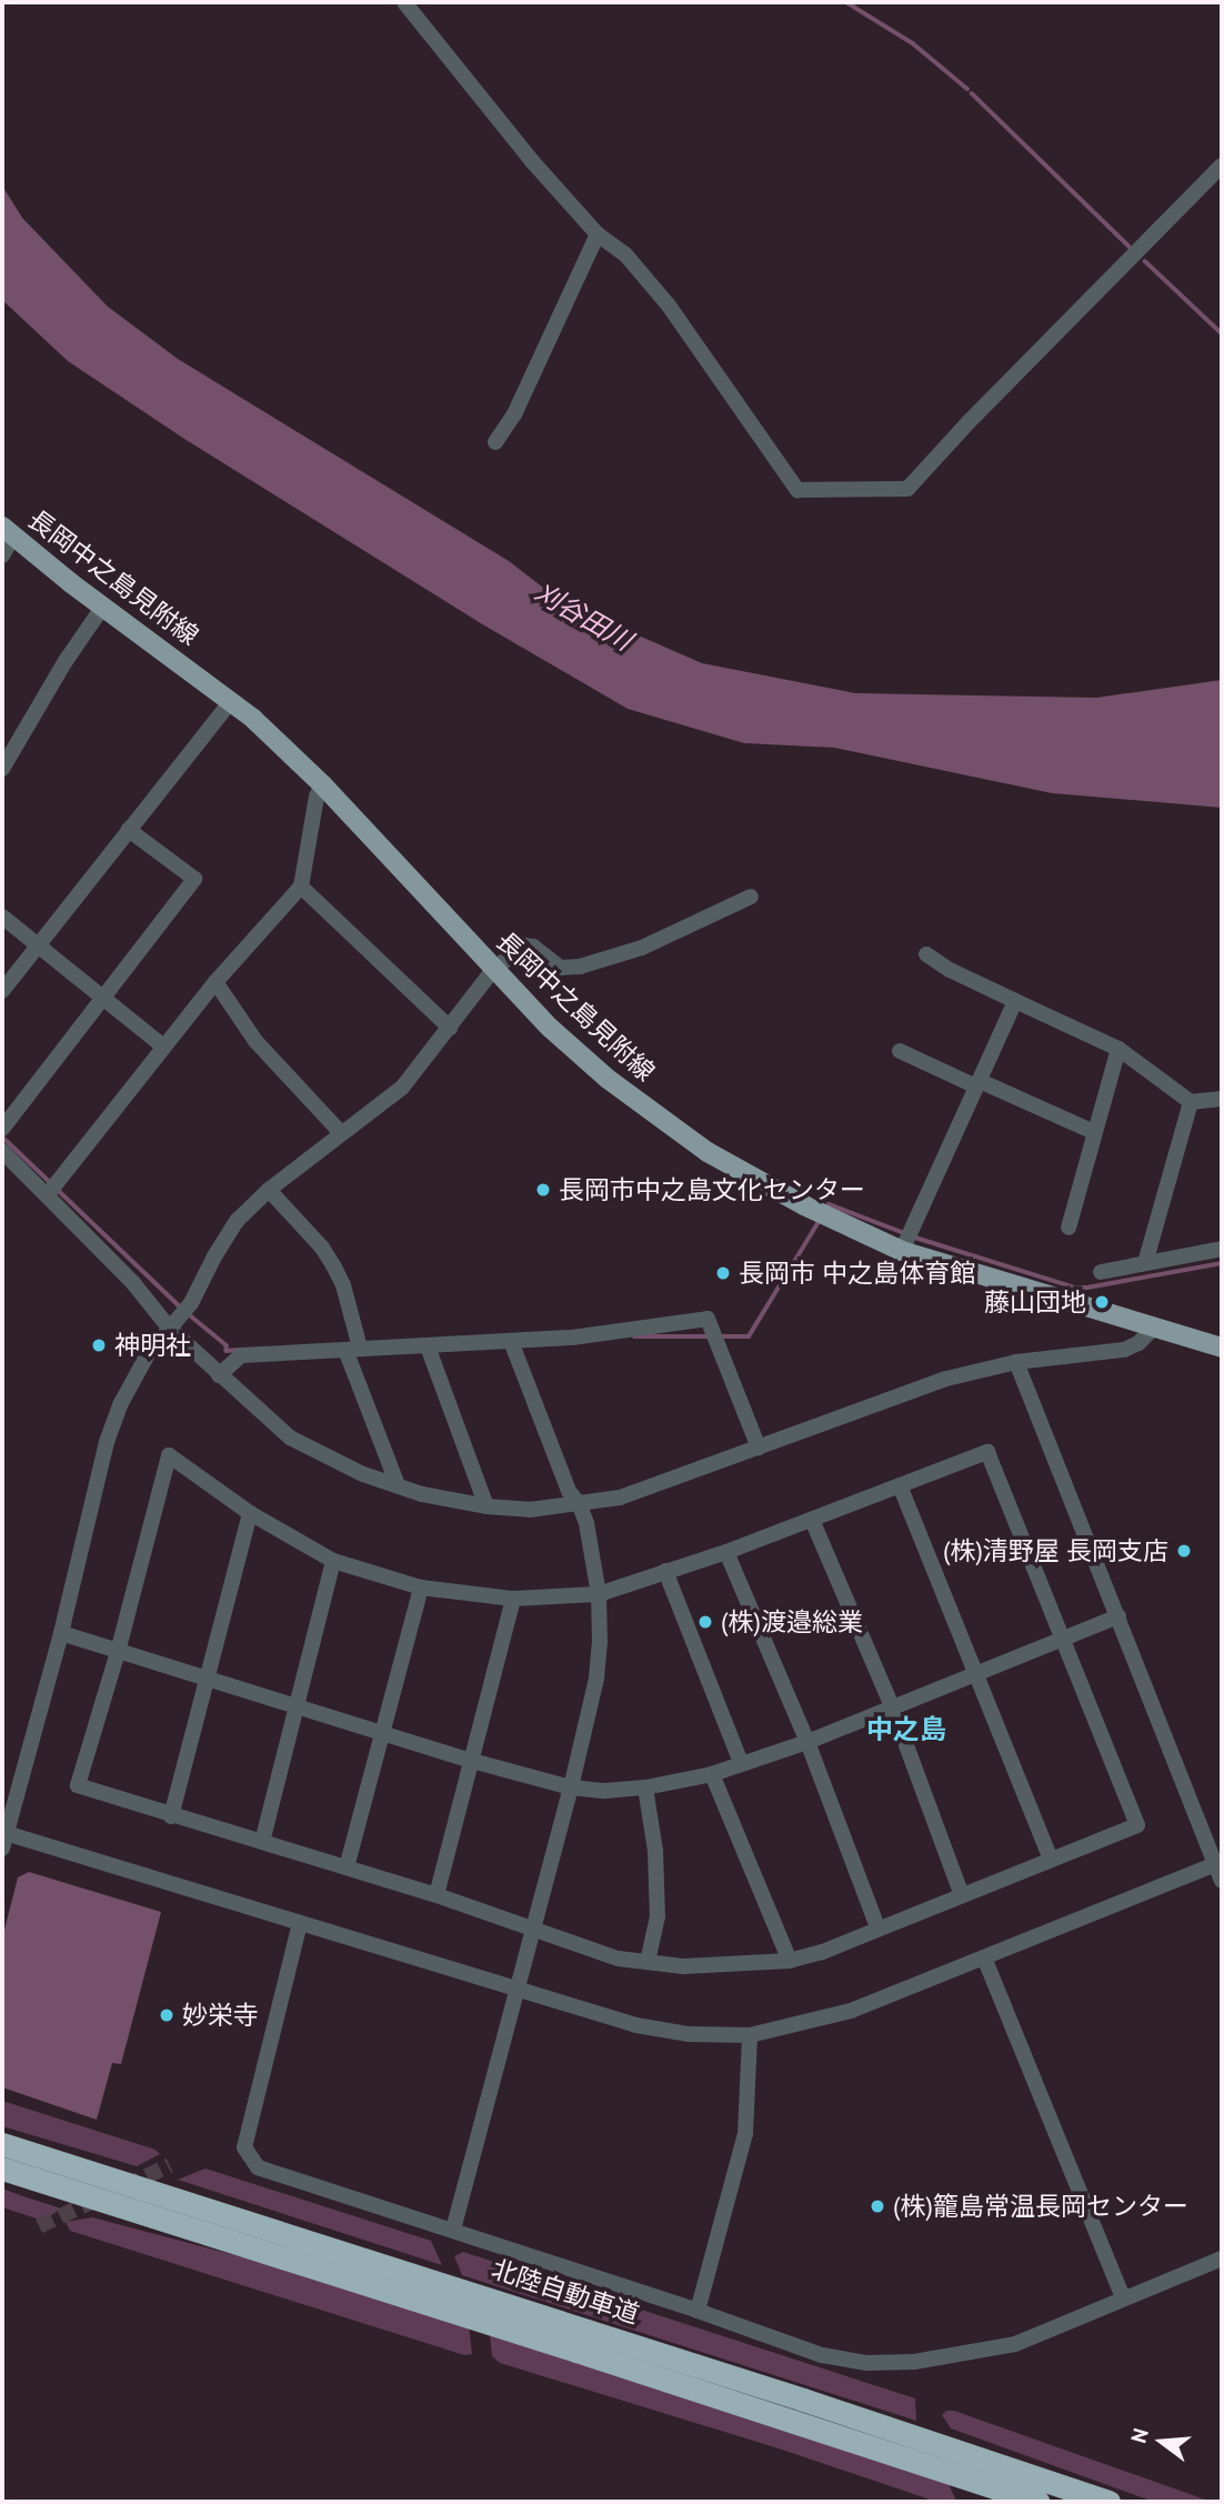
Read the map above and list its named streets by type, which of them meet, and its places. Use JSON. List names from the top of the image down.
{
  "streets": {
    "highway": ["北陸自動車道"],
    "main road": ["長岡中之島見附線"]
  },
  "districts": ["中之島"],
  "water": ["刈谷田川"],
  "places": [
    "長岡市中之島文化センター",
    "長岡市 中之島体育館",
    "藤山団地",
    "神明社",
    "(株)清野屋 長岡支店",
    "(株)渡邉総業",
    "妙栄寺",
    "(株)籠島常温長岡センター"
  ],
  "north": "left"
}
